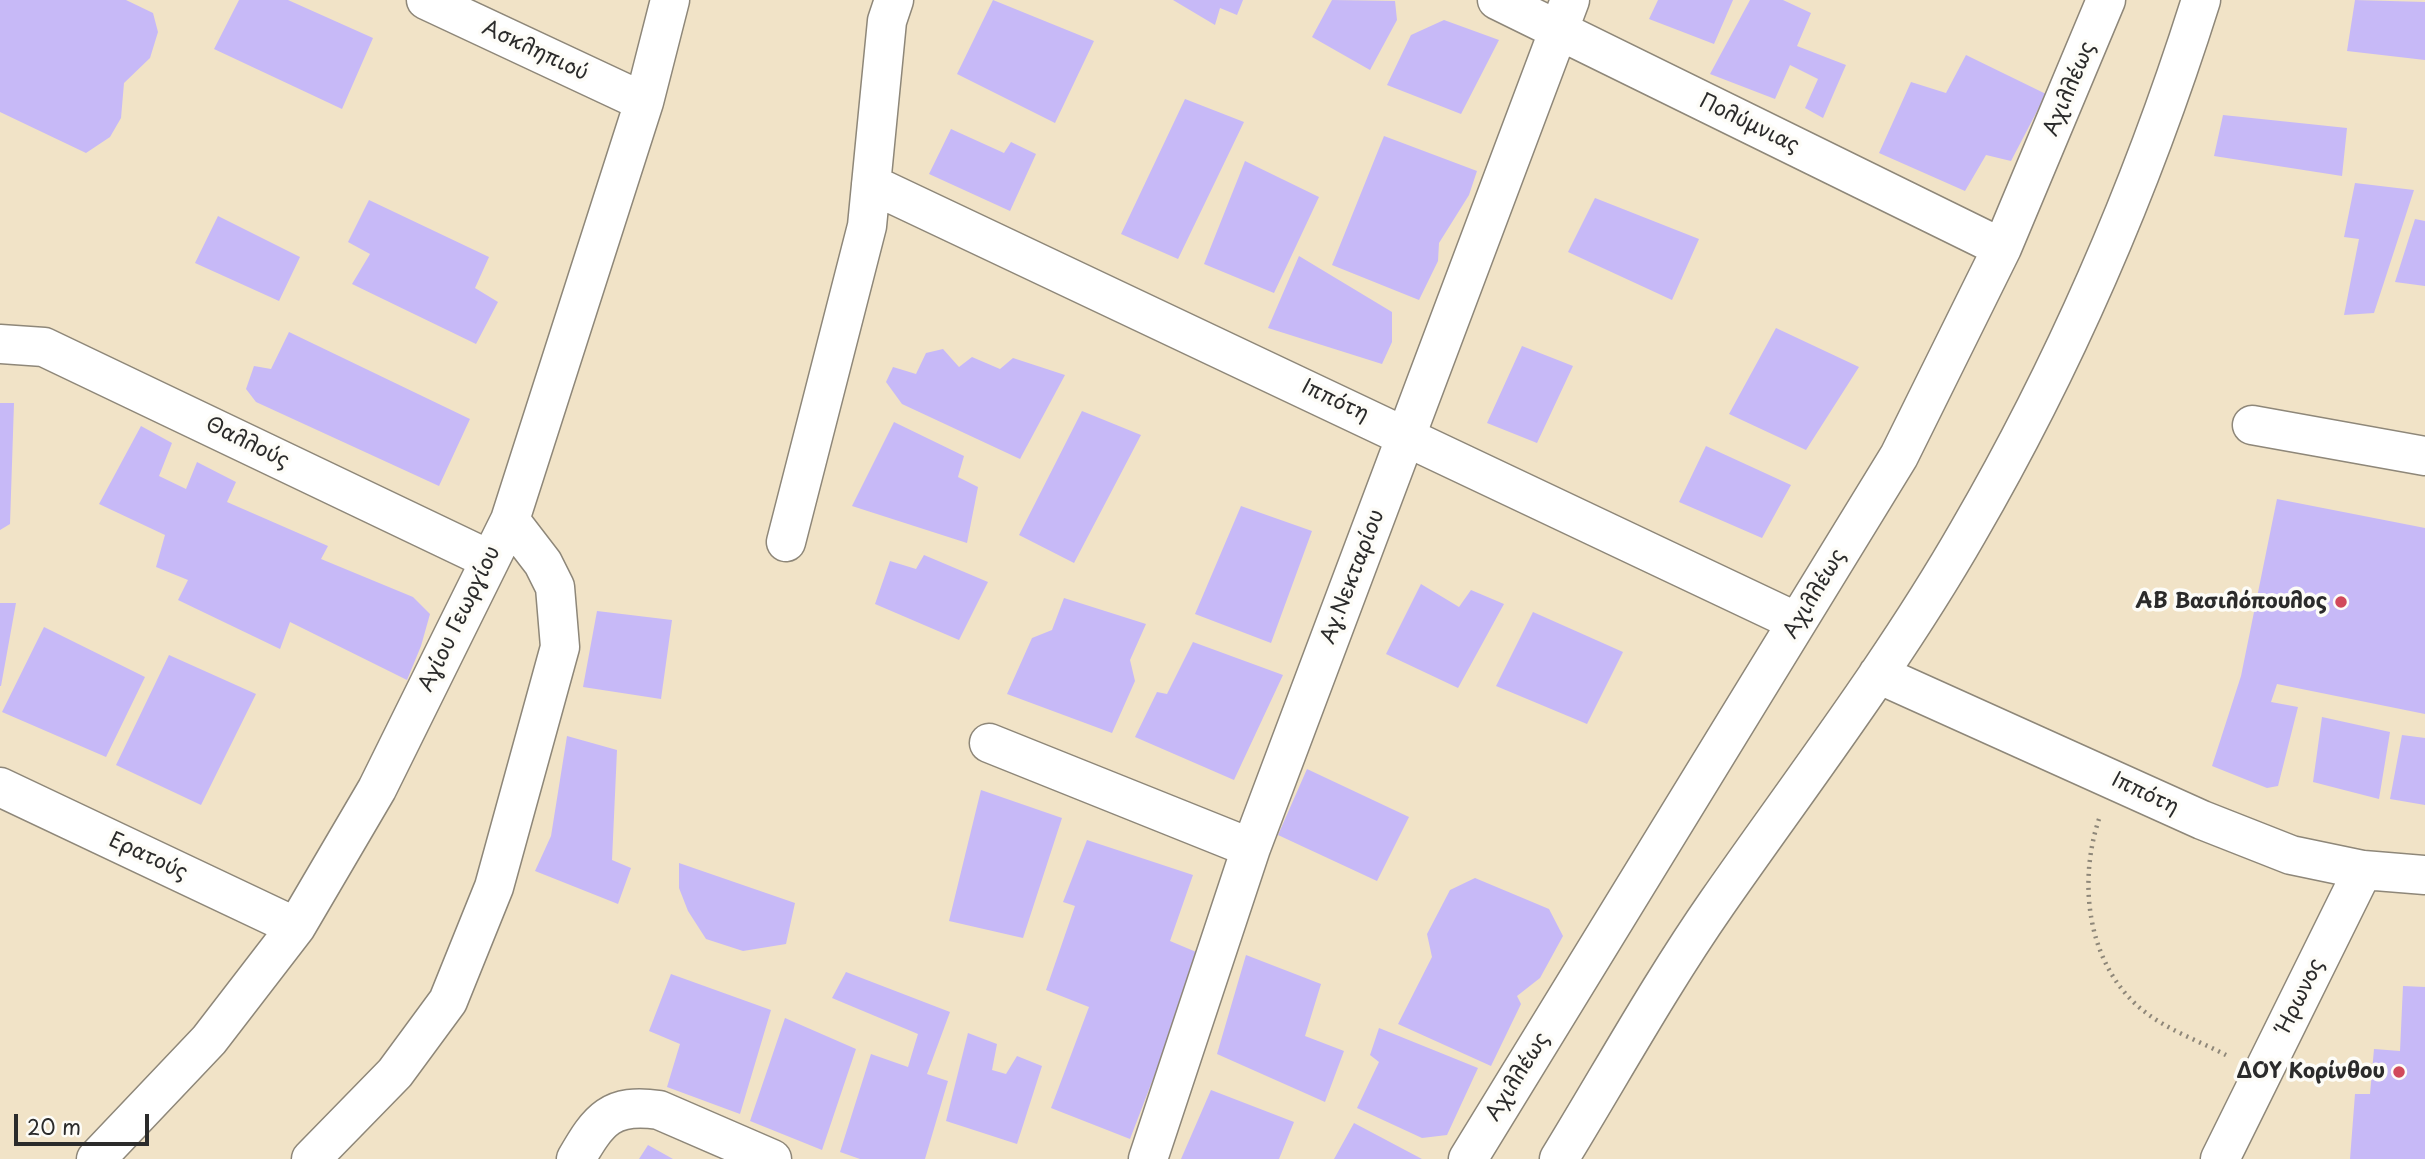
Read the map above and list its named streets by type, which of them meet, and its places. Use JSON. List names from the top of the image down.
{
  "streets": {
    "street": [
      "Ασκληπιού",
      "Αχιλλέως",
      "Πολύμνιας",
      "Ιππότη",
      "Θαλλούς",
      "Αγ.Νεκταρίου",
      "Αγίου Γεωργίου",
      "Ερατούς",
      "Ήρωνος"
    ]
  },
  "crossings": [
    ["Ασκληπιού", "Αγίου Γεωργίου"],
    ["Αχιλλέως", "Πολύμνιας"],
    ["Αχιλλέως", "Ιππότη"],
    ["Πολύμνιας", "Αγ.Νεκταρίου"],
    ["Ιππότη", "Αγ.Νεκταρίου"],
    ["Ιππότη", "Ήρωνος"],
    ["Θαλλούς", "Αγίου Γεωργίου"],
    ["Αγίου Γεωργίου", "Ερατούς"]
  ],
  "places": ["ΑΒ Βασιλόπουλος", "ΔΟΥ Κορίνθου"],
  "scale_bar": "20 m"
}
